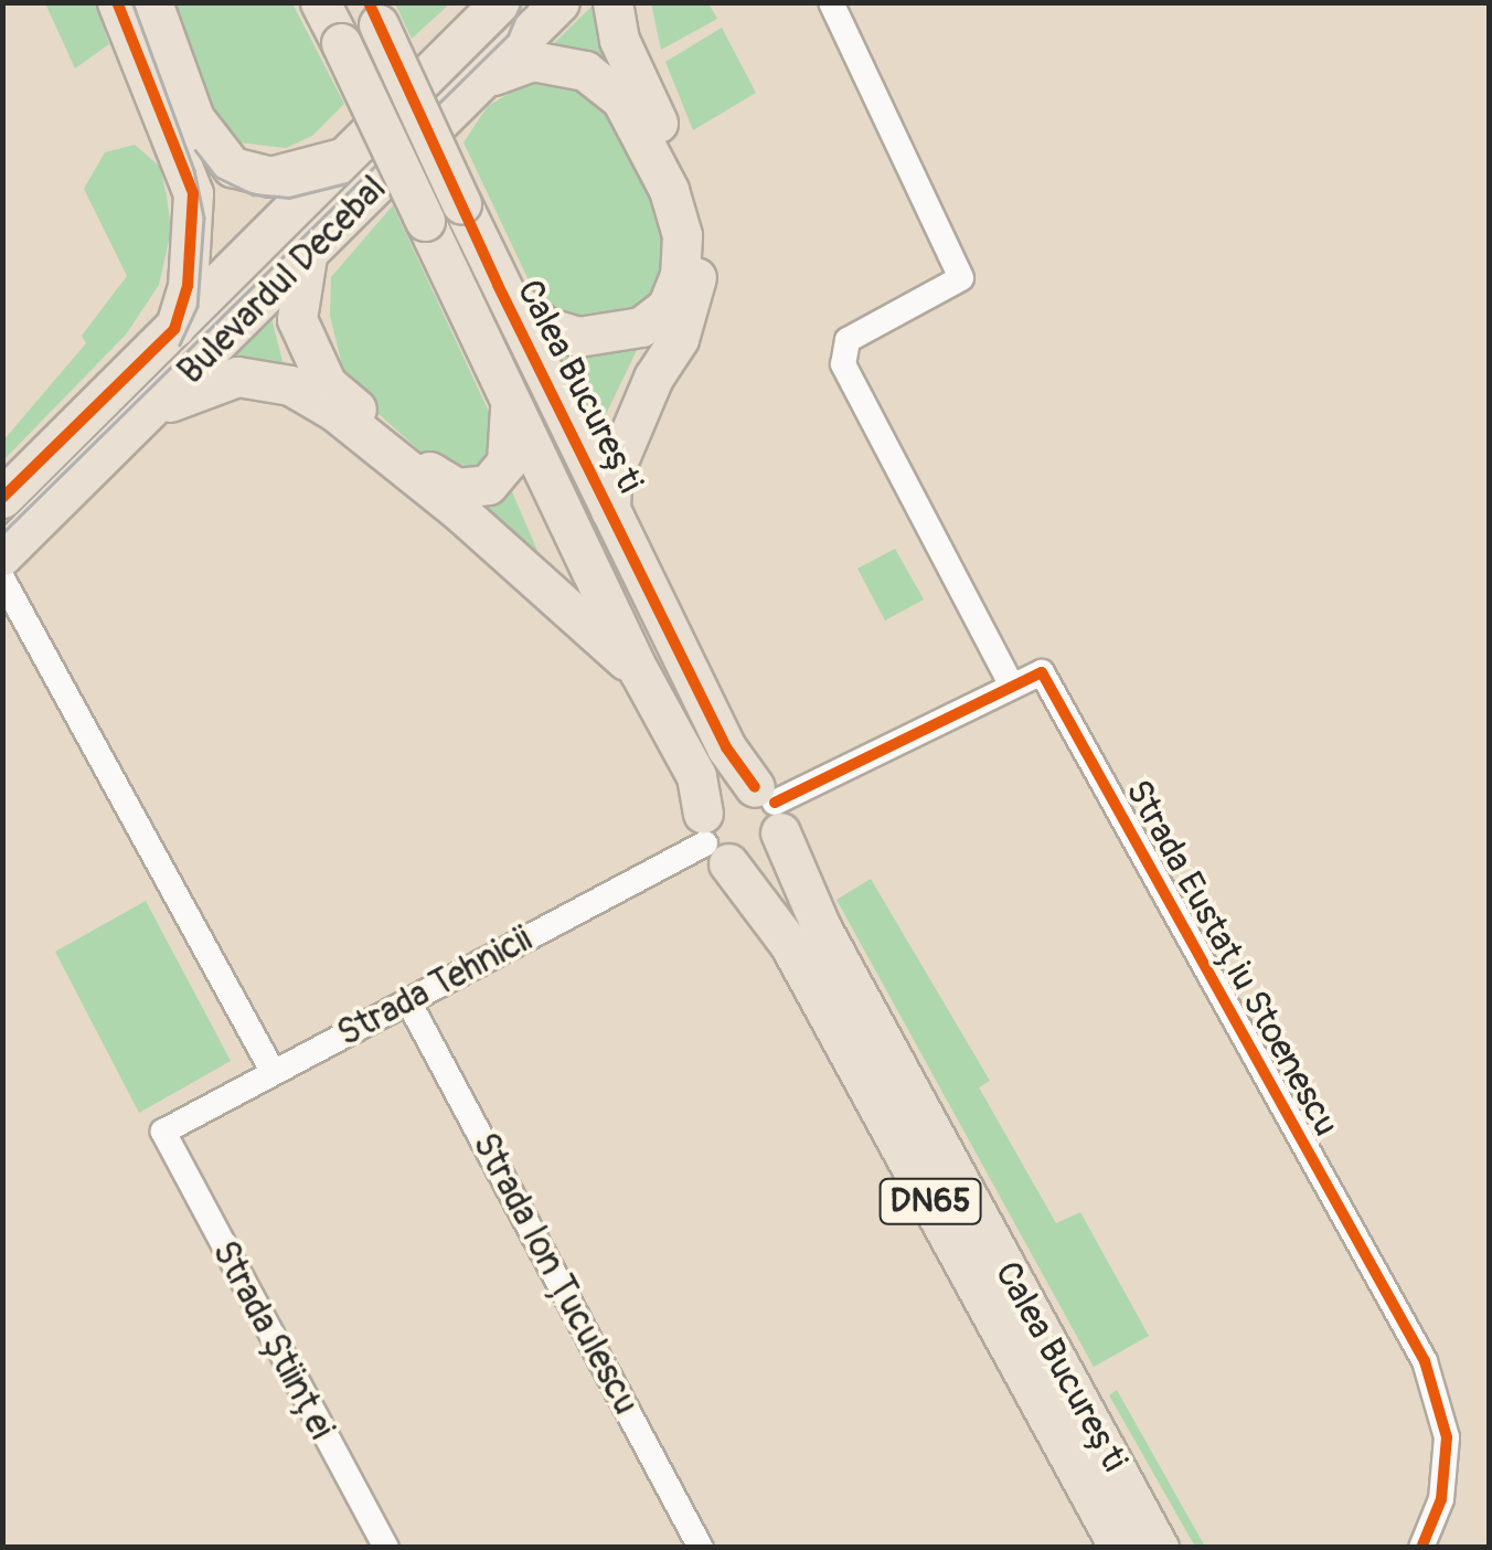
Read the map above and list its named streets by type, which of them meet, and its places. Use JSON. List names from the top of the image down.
{
  "streets": {
    "main road": ["Bulevardul Decebal", "Calea București", "DN65"],
    "street": [
      "Strada Eustațiu Stoenescu",
      "Strada Tehnicii",
      "Strada Ion Țuculescu",
      "Strada Științei"
    ]
  },
  "crossings": [
    ["Calea București", "Strada Tehnicii"],
    ["Strada Tehnicii", "Strada Ion Țuculescu"],
    ["Strada Tehnicii", "Strada Științei"]
  ]
}
